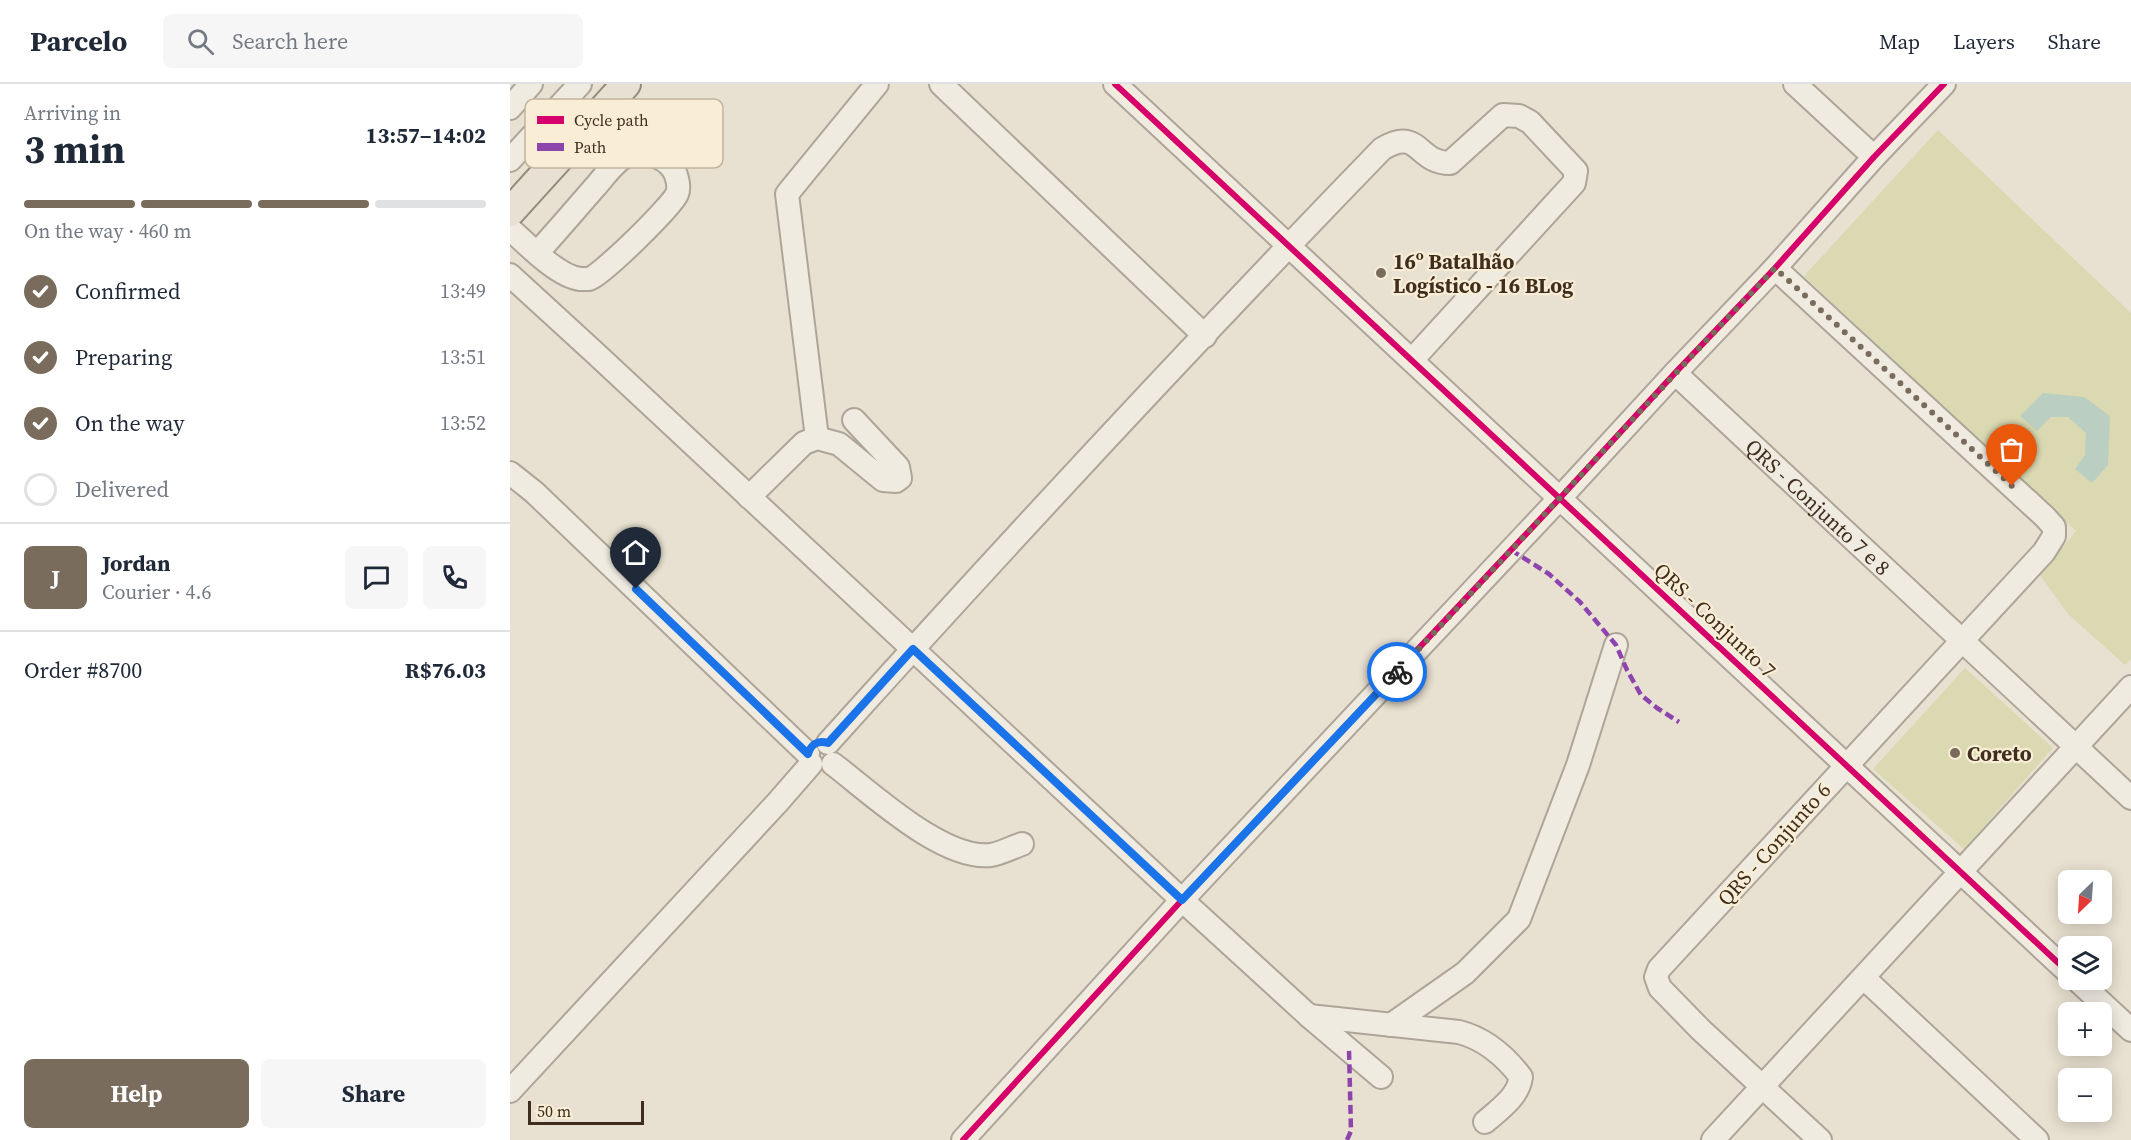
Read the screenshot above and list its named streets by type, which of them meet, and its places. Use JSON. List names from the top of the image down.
{
  "streets": {
    "street": ["QRS - Conjunto 7 e 8", "QRS - Conjunto 7", "QRS - Conjunto 6"]
  },
  "crossings": [
    ["QRS - Conjunto 7", "QRS - Conjunto 6"]
  ],
  "places": ["16º Batalhão Logístico - 16 BLog", "Coreto"],
  "legend": ["Cycle path", "Path"],
  "scale_bar": "50 m",
  "north": "bottom left",
  "page": {
    "header": "Parcelo",
    "search": "Search here",
    "nav": ["Map", "Layers", "Share"],
    "heading": ["3 min", "Arriving in", "13:57–14:02"],
    "panel": [
      "Jordan",
      "Courier · 4.6",
      "Order #8700",
      "R$76.03"
    ],
    "bar": "On the way · 460 m",
    "list": [
      ["Confirmed", "13:49"],
      ["Preparing", "13:51"],
      ["On the way", "13:52"],
      "Delivered"
    ],
    "round": "J",
    "map_buttons": ["+", "−"],
    "buttons": ["Help", "Share"],
    "scale": "50 m"
  }
}
